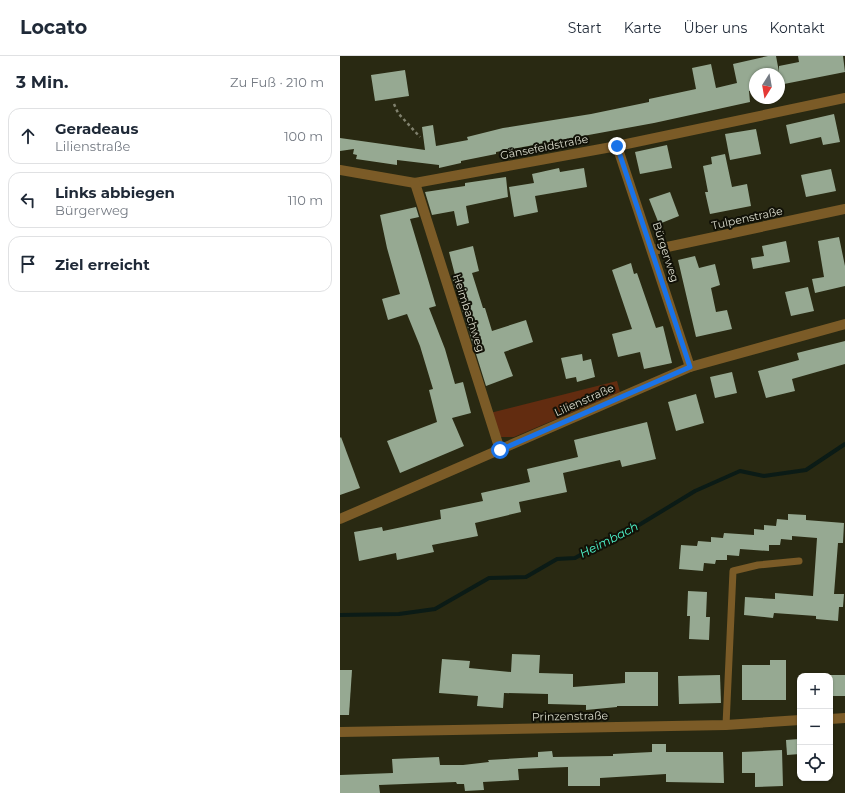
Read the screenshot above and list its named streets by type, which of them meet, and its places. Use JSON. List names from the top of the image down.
{
  "streets": {
    "street": [
      "Gänsefeldstraße",
      "Tulpenstraße",
      "Bürgerweg",
      "Heimbachweg",
      "Lilienstraße",
      "Prinzenstraße"
    ]
  },
  "crossings": [
    ["Gänsefeldstraße", "Bürgerweg"],
    ["Gänsefeldstraße", "Heimbachweg"],
    ["Tulpenstraße", "Bürgerweg"],
    ["Bürgerweg", "Lilienstraße"],
    ["Heimbachweg", "Lilienstraße"]
  ],
  "water": ["Heimbach"],
  "north": "bottom",
  "page": {
    "header": "Locato",
    "nav": [
      "Start",
      "Karte",
      "Über uns",
      "Kontakt"
    ],
    "heading": ["3 Min.", "Zu Fuß · 210 m"],
    "list": [
      ["Geradeaus", "Lilienstraße", "100 m"],
      ["Links abbiegen", "Bürgerweg", "110 m"],
      "Ziel erreicht"
    ],
    "map_buttons": ["+", "−"]
  }
}
